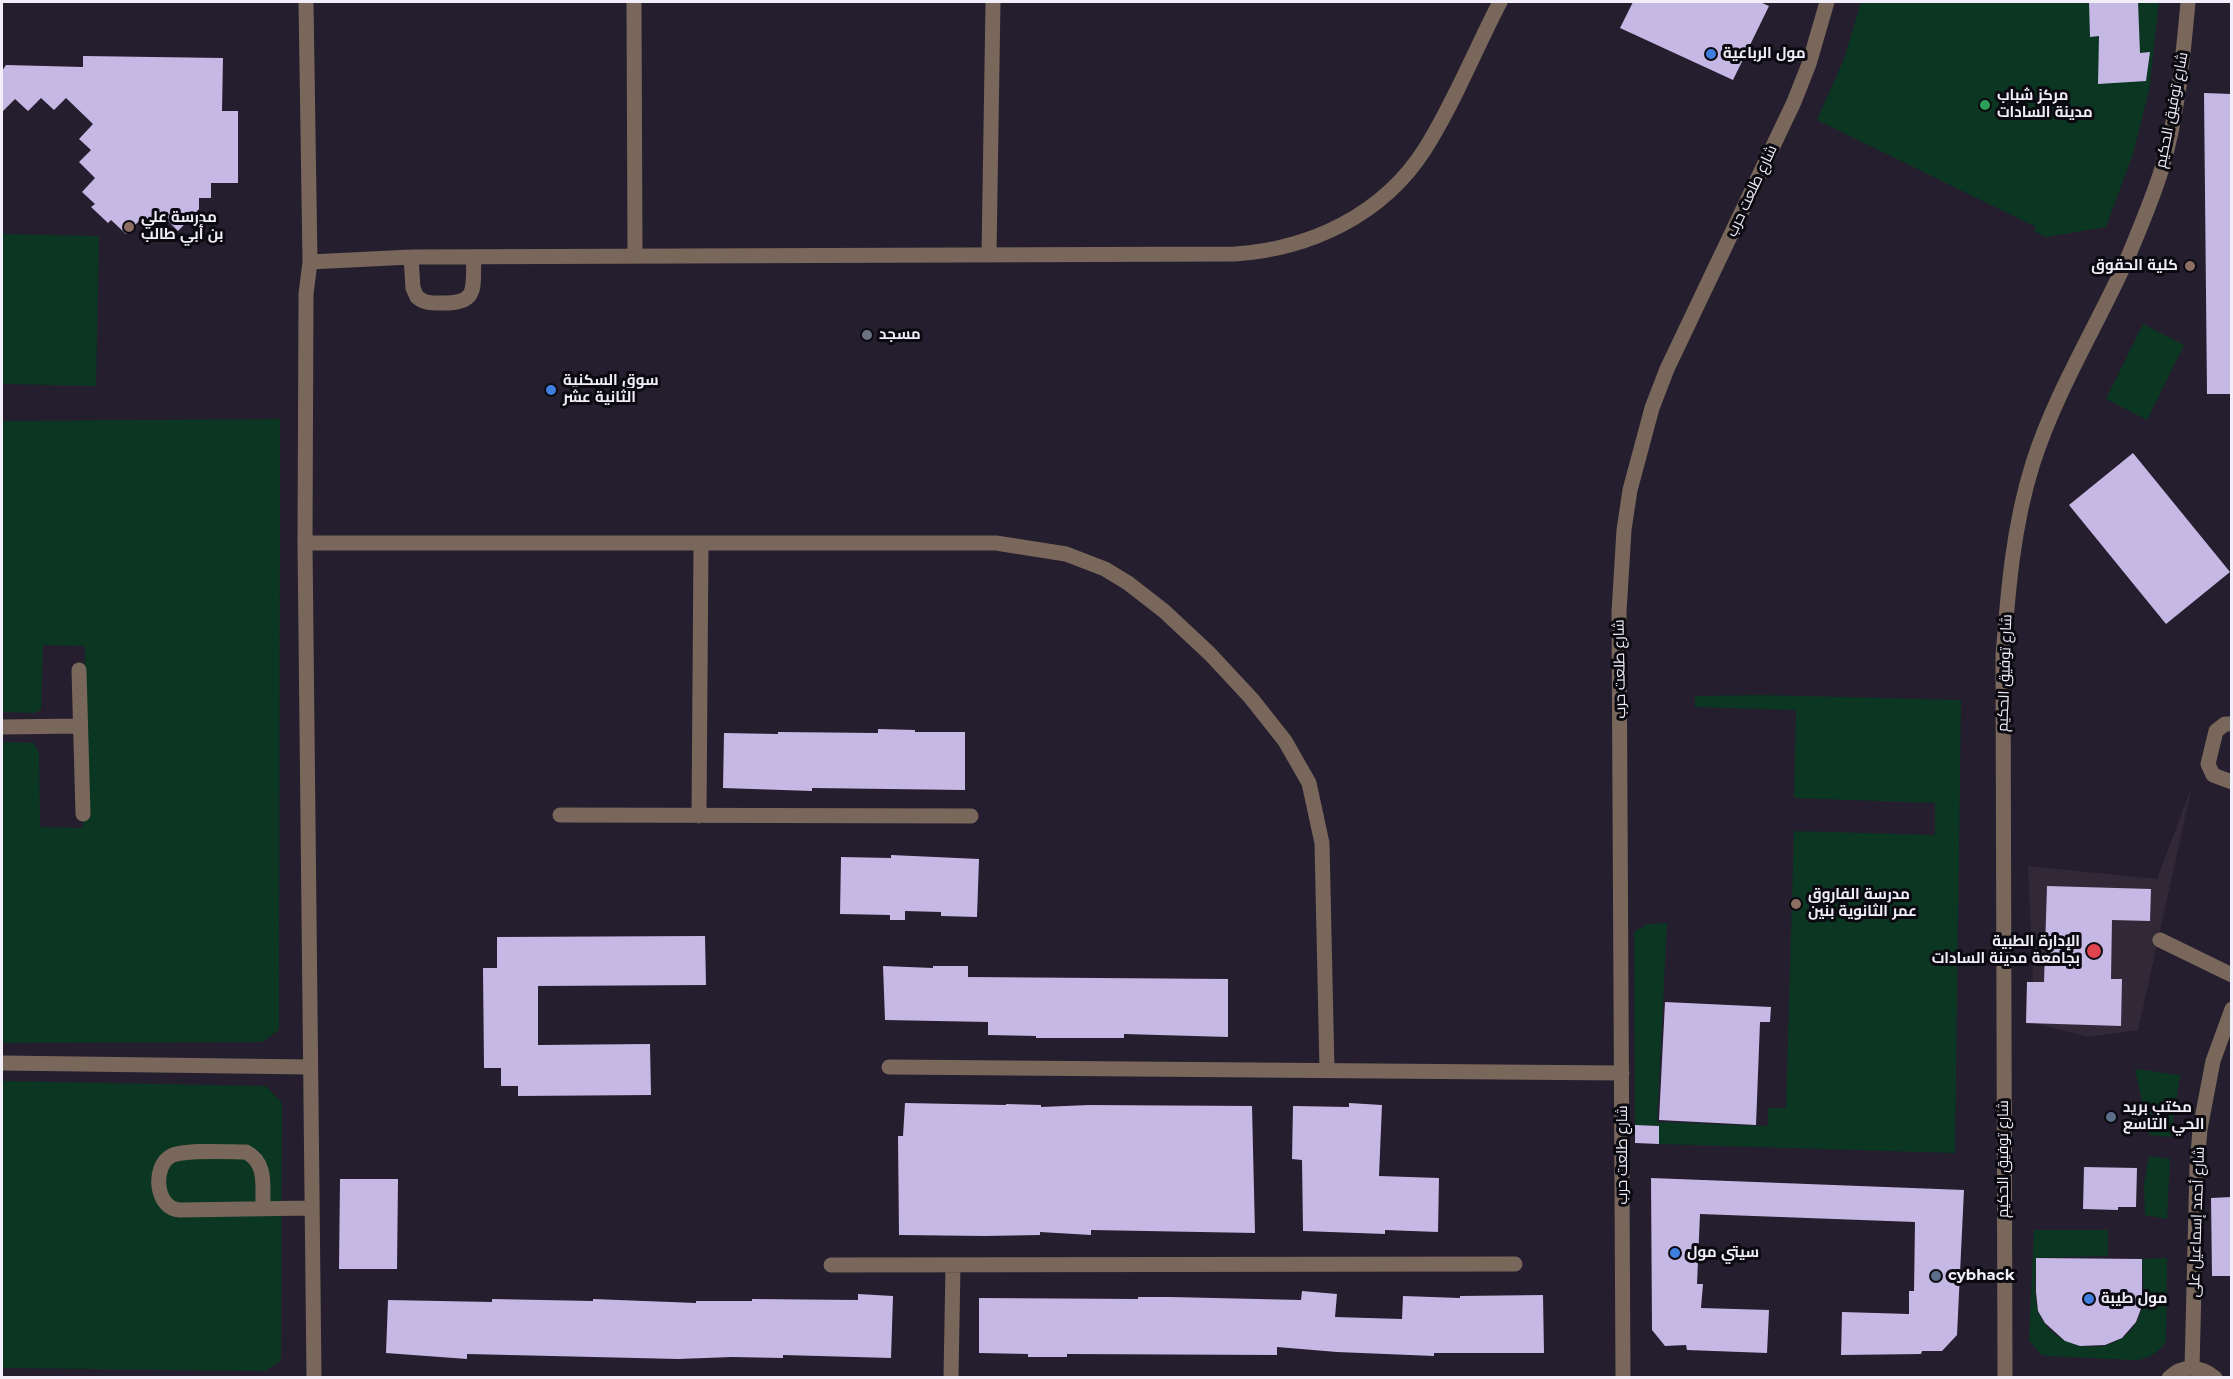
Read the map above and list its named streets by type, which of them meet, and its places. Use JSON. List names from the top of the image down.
{
  "streets": {
    "street": ["شارع توفيق الحكيم", "شارع طلعت حرب", "شارع أحمد إسماعيل على"]
  },
  "places": [
    "مول الرباعية",
    "مركز شباب مدينة السادات",
    "مدرسة علي بن أبي طالب",
    "كلية الحقوق",
    "مسجد",
    "سوق السكنية الثانية عشر",
    "مدرسة الفاروق عمر الثانوية بنين",
    "الإدارة الطبية بجامعة مدينة السادات",
    "مكتب بريد الحي التاسع",
    "سيتي مول",
    "cybhack",
    "مول طيبة"
  ]
}
